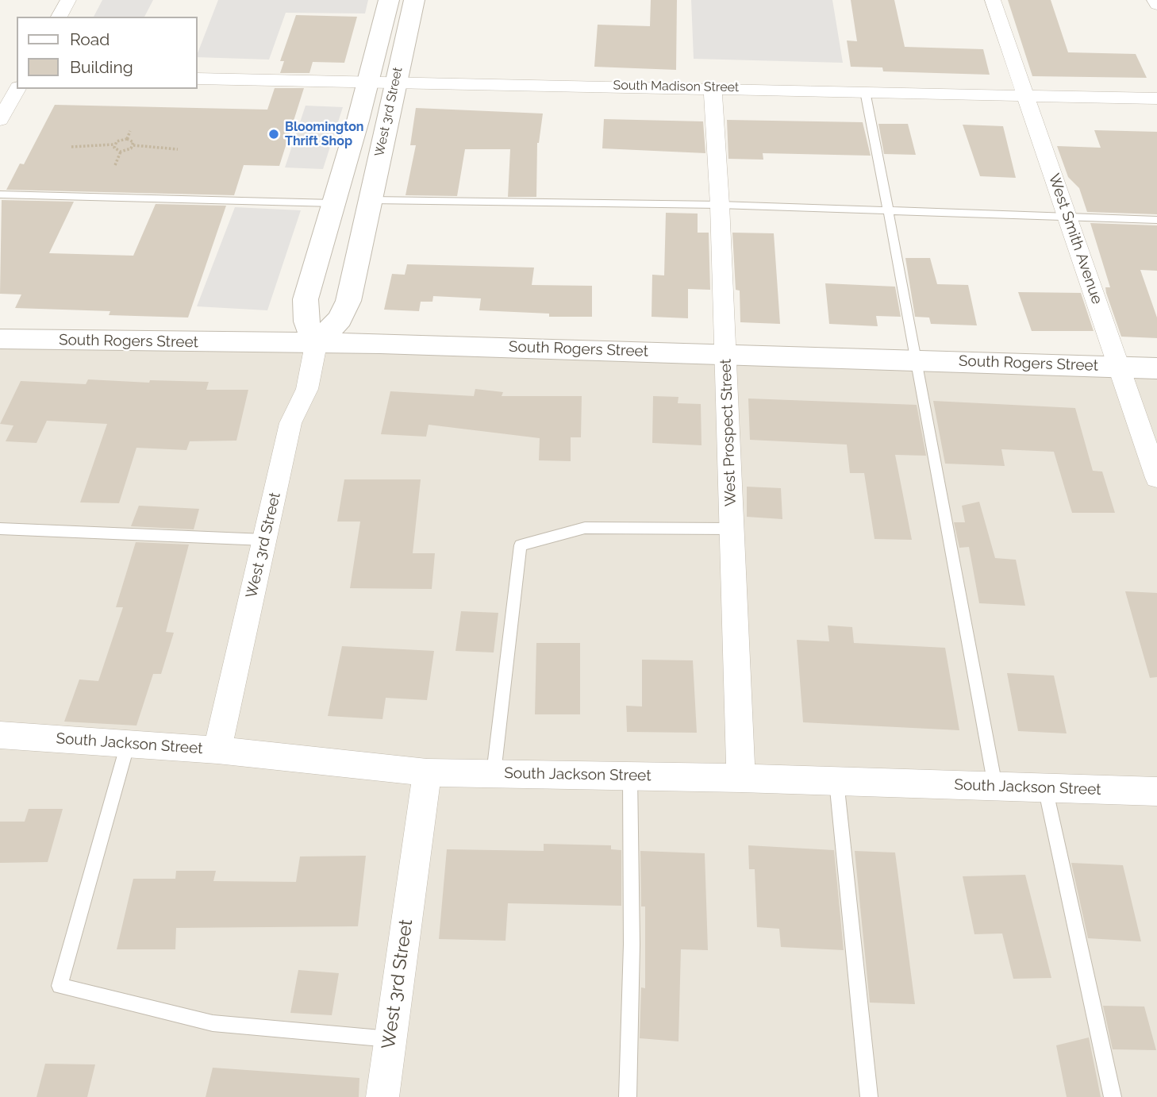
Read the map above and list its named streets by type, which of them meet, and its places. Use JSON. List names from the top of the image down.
{
  "streets": {
    "street": [
      "South Madison Street",
      "West 3rd Street",
      "West Smith Avenue",
      "South Rogers Street",
      "West Prospect Street",
      "South Jackson Street"
    ]
  },
  "crossings": [
    ["South Madison Street", "West 3rd Street"],
    ["South Madison Street", "West Smith Avenue"],
    ["South Madison Street", "West Prospect Street"],
    ["West 3rd Street", "South Rogers Street"],
    ["West 3rd Street", "South Jackson Street"],
    ["West Smith Avenue", "South Rogers Street"],
    ["South Rogers Street", "West Prospect Street"],
    ["West Prospect Street", "South Jackson Street"]
  ],
  "places": ["Bloomington Thrift Shop"],
  "legend": ["Road", "Building"]
}
